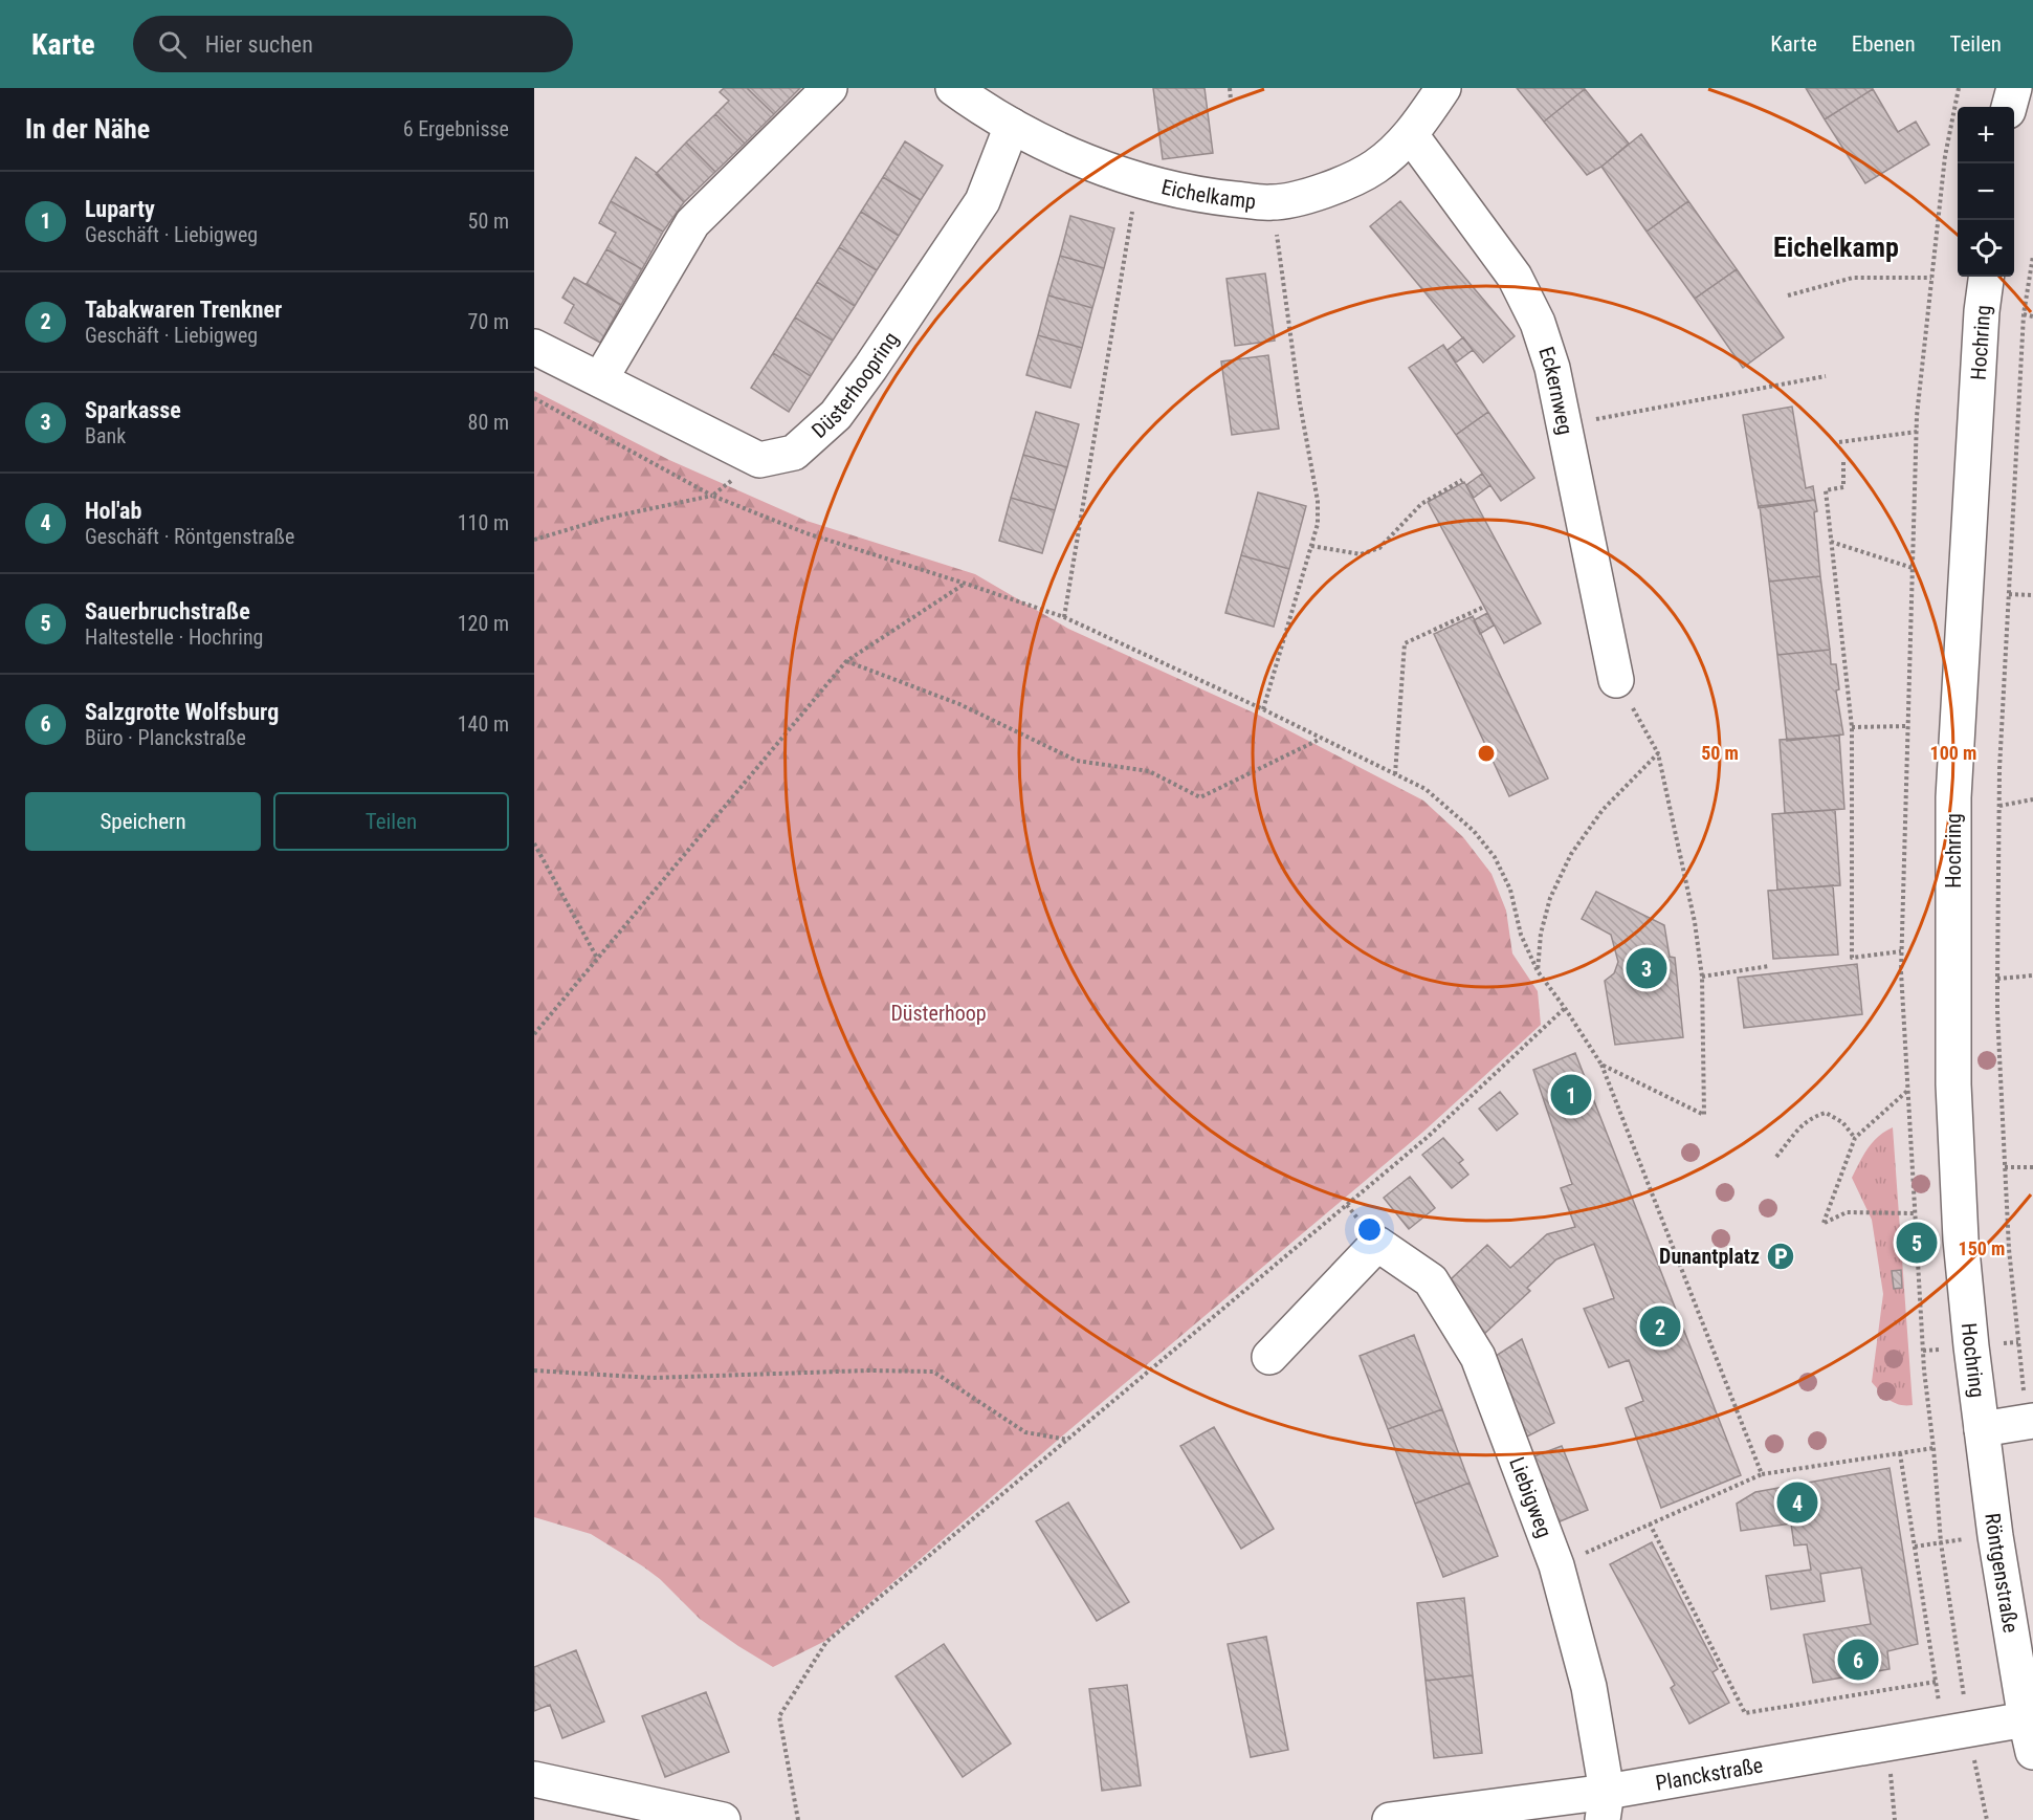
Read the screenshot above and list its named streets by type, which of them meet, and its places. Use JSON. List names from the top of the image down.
{
  "streets": {
    "street": [
      "Eichelkamp",
      "Hochring",
      "Düsterhoopring",
      "Eckernweg",
      "Liebigweg",
      "Röntgenstraße",
      "Planckstraße"
    ]
  },
  "crossings": [
    ["Eichelkamp", "Düsterhoopring"],
    ["Eichelkamp", "Eckernweg"],
    ["Hochring", "Röntgenstraße"],
    ["Liebigweg", "Planckstraße"],
    ["Röntgenstraße", "Planckstraße"]
  ],
  "districts": ["Eichelkamp"],
  "parks": ["Düsterhoop"],
  "places": {
    "parking": ["Dunantplatz"]
  },
  "page": {
    "header": "Karte",
    "search": "Hier suchen",
    "nav": ["Karte", "Ebenen", "Teilen"],
    "heading": ["In der Nähe", "6 Ergebnisse"],
    "map_buttons": ["+", "−"],
    "list": [
      {
        "mark": "1",
        "name": "Luparty",
        "note": "Geschäft · Liebigweg",
        "value": "50 m"
      },
      {
        "mark": "2",
        "name": "Tabakwaren Trenkner",
        "note": "Geschäft · Liebigweg",
        "value": "70 m"
      },
      {
        "mark": "3",
        "name": "Sparkasse",
        "note": "Bank",
        "value": "80 m"
      },
      {
        "mark": "4",
        "name": "Hol'ab",
        "note": "Geschäft · Röntgenstraße",
        "value": "110 m"
      },
      {
        "mark": "5",
        "name": "Sauerbruchstraße",
        "note": "Haltestelle · Hochring",
        "value": "120 m"
      },
      {
        "mark": "6",
        "name": "Salzgrotte Wolfsburg",
        "note": "Büro · Planckstraße",
        "value": "140 m"
      }
    ],
    "buttons": ["Speichern", "Teilen"],
    "pins": [
      "3",
      "1",
      "5",
      "2",
      "4",
      "6"
    ]
  },
  "rings": ["50 m", "100 m", "150 m"]
}
